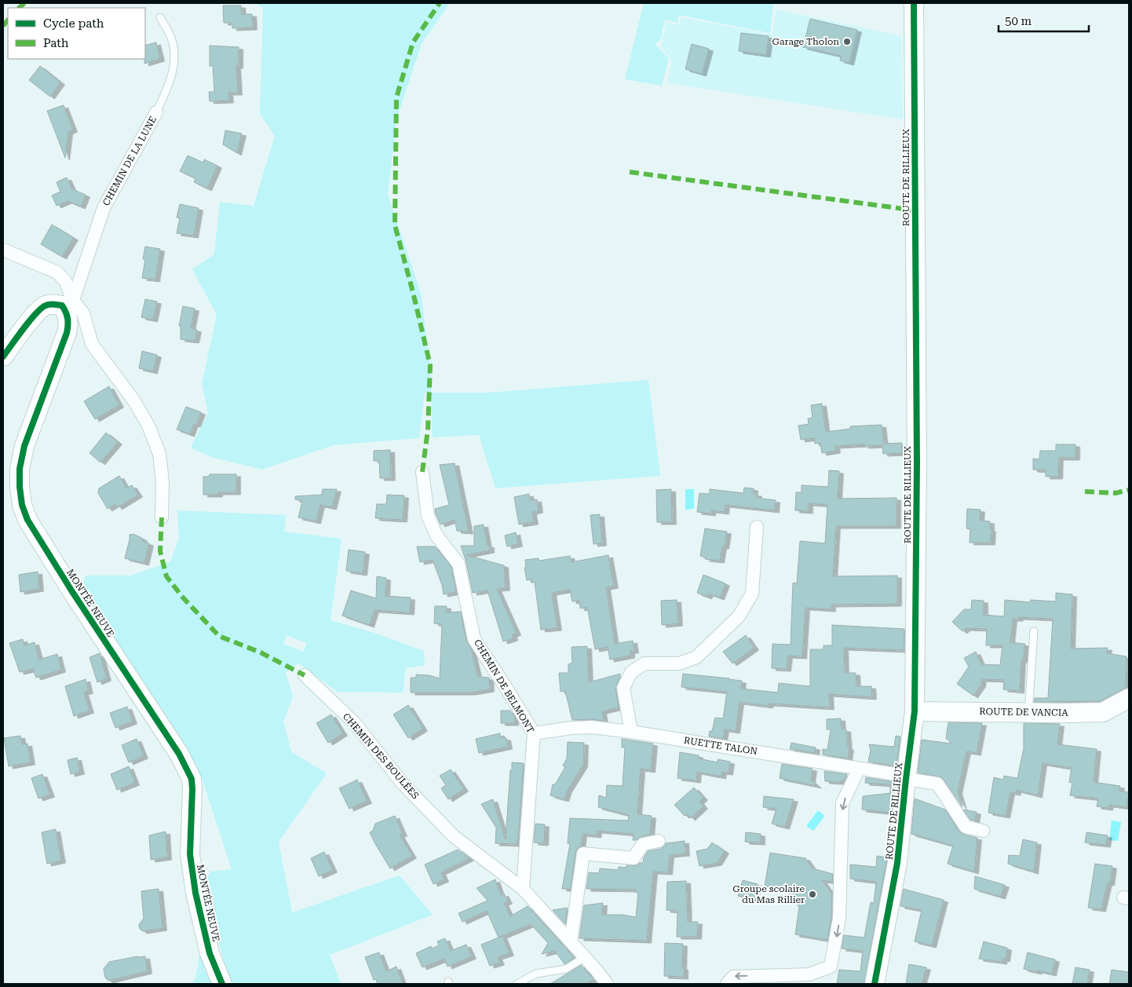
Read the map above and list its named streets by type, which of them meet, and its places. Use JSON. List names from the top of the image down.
{
  "streets": {
    "street": [
      "CHEMIN DE LA LUNE",
      "ROUTE DE RILLIEUX",
      "MONTÉE NEUVE",
      "CHEMIN DE BELMONT",
      "ROUTE DE VANCIA",
      "RUETTE TALON",
      "CHEMIN DES BOULÉES"
    ]
  },
  "crossings": [
    ["CHEMIN DE LA LUNE", "MONTÉE NEUVE"],
    ["ROUTE DE RILLIEUX", "ROUTE DE VANCIA"],
    ["ROUTE DE RILLIEUX", "RUETTE TALON"],
    ["CHEMIN DE BELMONT", "RUETTE TALON"],
    ["CHEMIN DE BELMONT", "CHEMIN DES BOULÉES"]
  ],
  "places": ["Garage Tholon", "Groupe scolaire du Mas Rillier"],
  "legend": ["Cycle path", "Path"],
  "scale_bar": "50 m"
}
